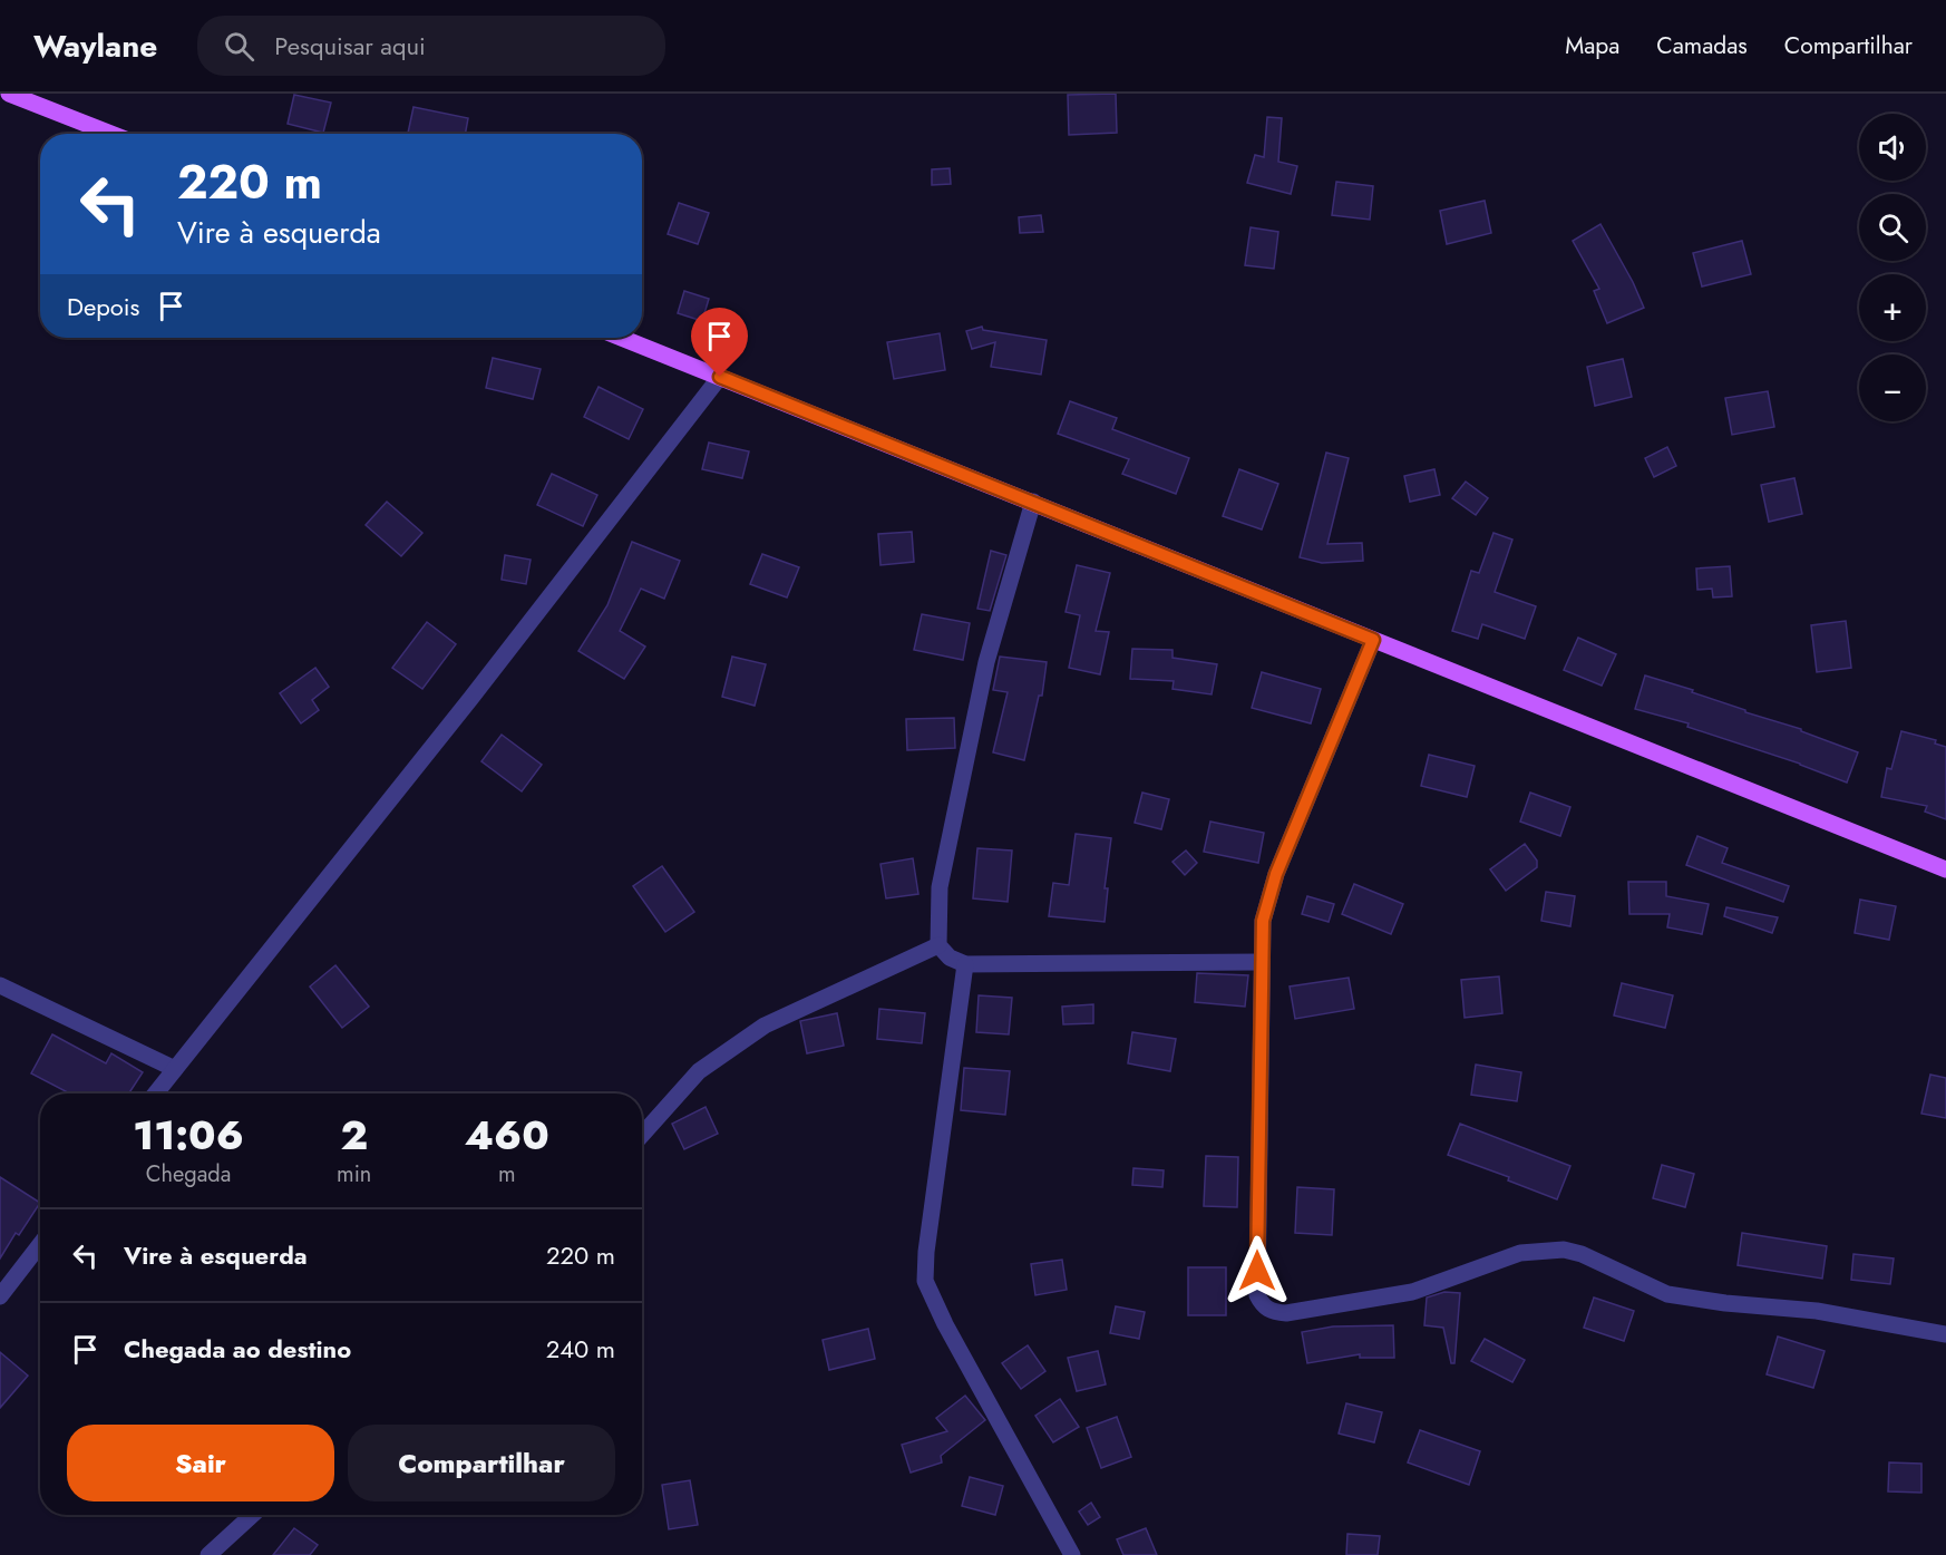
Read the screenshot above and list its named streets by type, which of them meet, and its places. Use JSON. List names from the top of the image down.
{
  "page": {
    "header": "Waylane",
    "search": "Pesquisar aqui",
    "nav": ["Mapa", "Camadas", "Compartilhar"],
    "map_buttons": ["+", "−"],
    "turn": ["220 m", "Vire à esquerda"],
    "then": "Depois",
    "eta": [
      "11:06",
      "Chegada",
      "2",
      "min",
      "460",
      "m"
    ],
    "list": [
      {
        "name": "Vire à esquerda",
        "value": "220 m"
      },
      {
        "name": "Chegada ao destino",
        "value": "240 m"
      }
    ],
    "buttons": ["Sair", "Compartilhar"]
  }
}
